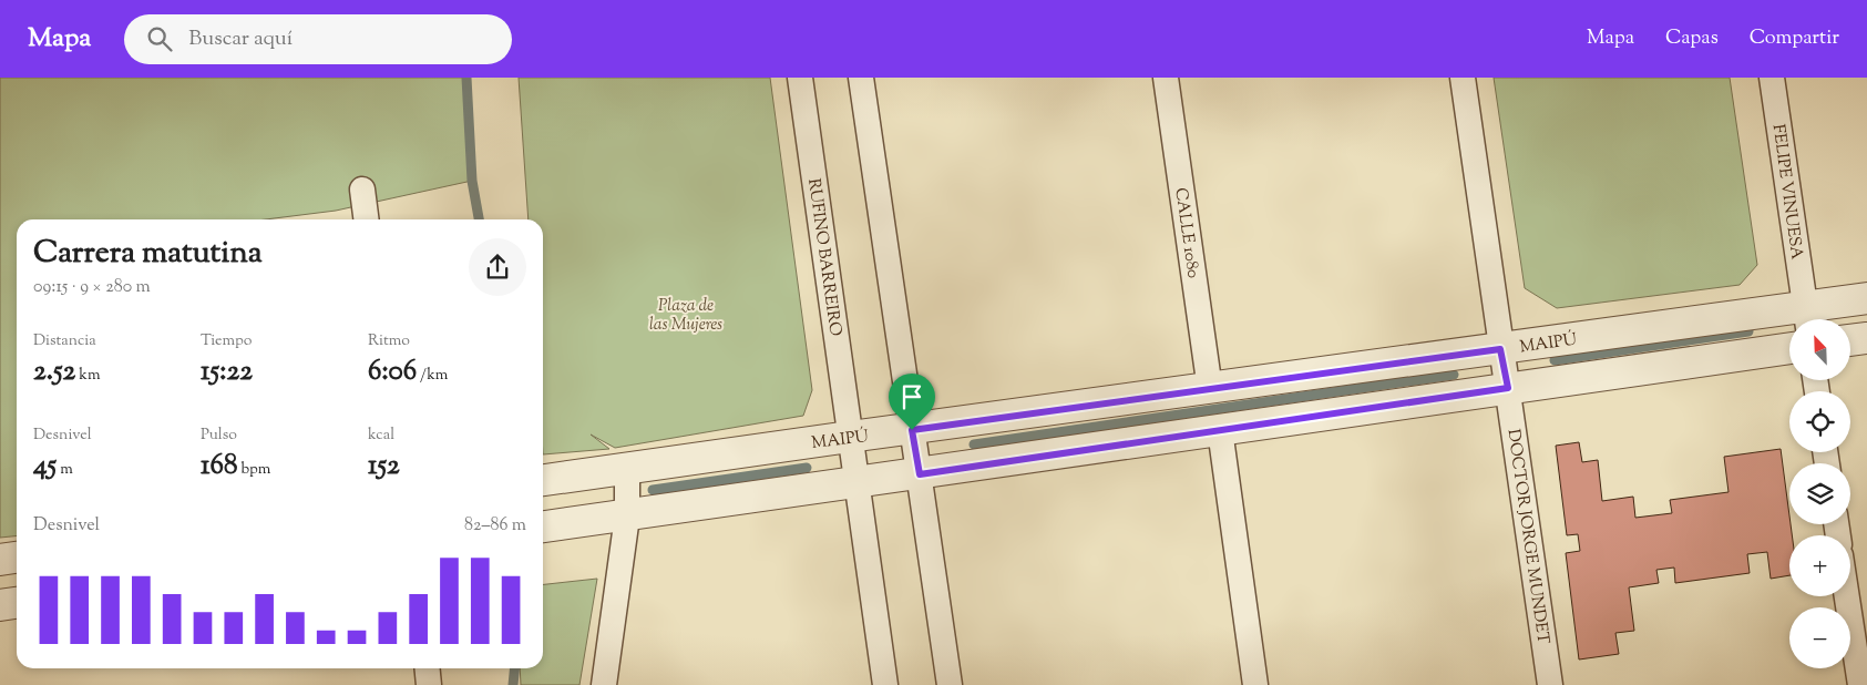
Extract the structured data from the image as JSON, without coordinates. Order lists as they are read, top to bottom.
{
  "streets": {
    "street": [
      "FELIPE VINUESA",
      "CALLE 1080",
      "RUFINO BARREIRO",
      "MAIPÚ",
      "DOCTOR JORGE MUNDET"
    ]
  },
  "crossings": [
    ["FELIPE VINUESA", "MAIPÚ"],
    ["CALLE 1080", "MAIPÚ"],
    ["RUFINO BARREIRO", "MAIPÚ"],
    ["MAIPÚ", "DOCTOR JORGE MUNDET"]
  ],
  "parks": ["Plaza de las Mujeres"],
  "north": "top left",
  "page": {
    "header": "Mapa",
    "search": "Buscar aquí",
    "nav": ["Mapa", "Capas", "Compartir"],
    "heading": ["Carrera matutina", "09:15 · 9 × 280 m"],
    "stats": [
      ["Distancia", "2.52 km"],
      ["Tiempo", "15:22"],
      ["Ritmo", "6:06 /km"],
      ["Desnivel", "45 m"],
      ["Pulso", "168 bpm"],
      ["kcal", "152"]
    ],
    "map_buttons": ["+", "−"],
    "chart": ["Desnivel", "82–86 m"]
  }
}
